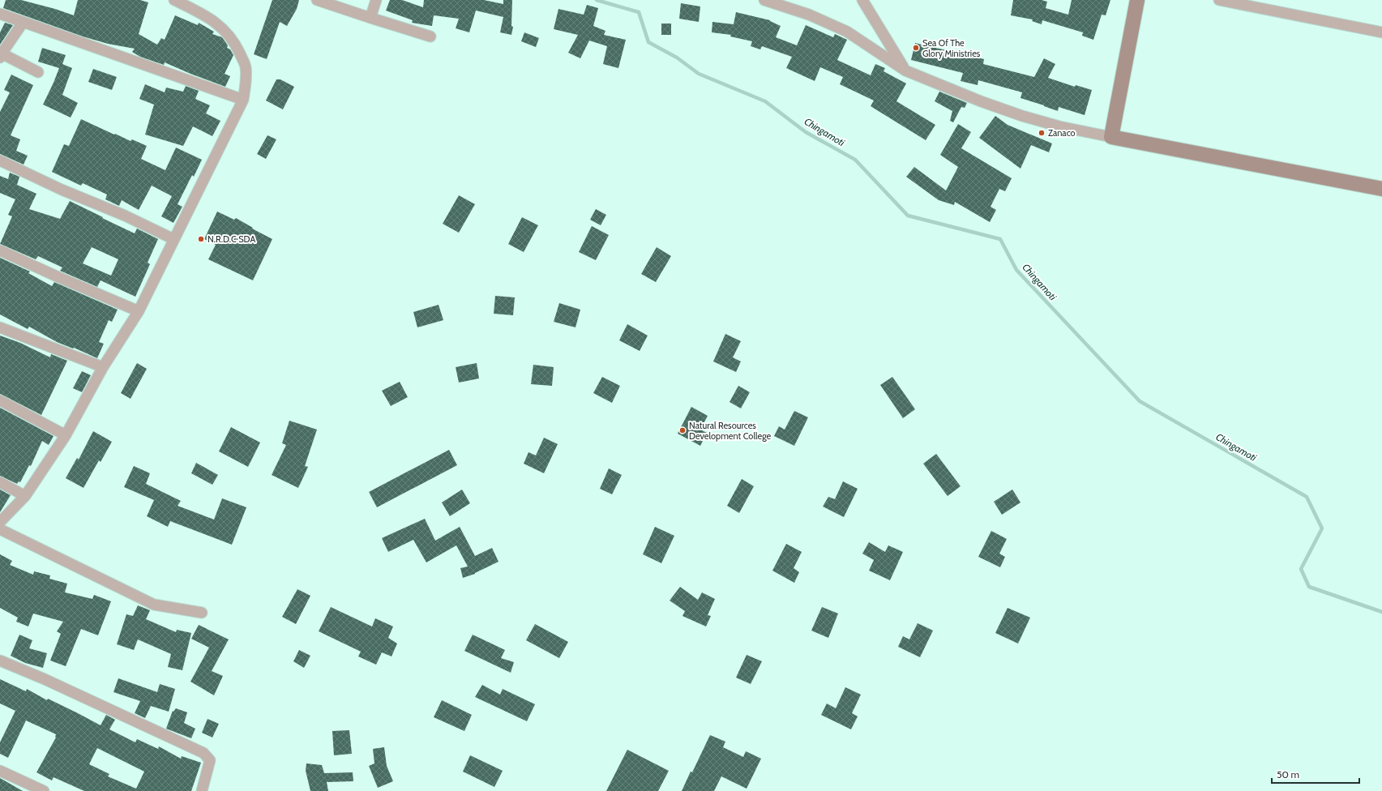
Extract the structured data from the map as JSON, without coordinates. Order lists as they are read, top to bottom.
{
  "water": ["Chingamoti"],
  "places": [
    "Sea Of The Glory Ministries",
    "Zanaco",
    "N.R.D.C SDA",
    "Natural Resources Development College"
  ],
  "scale_bar": "50 m"
}
